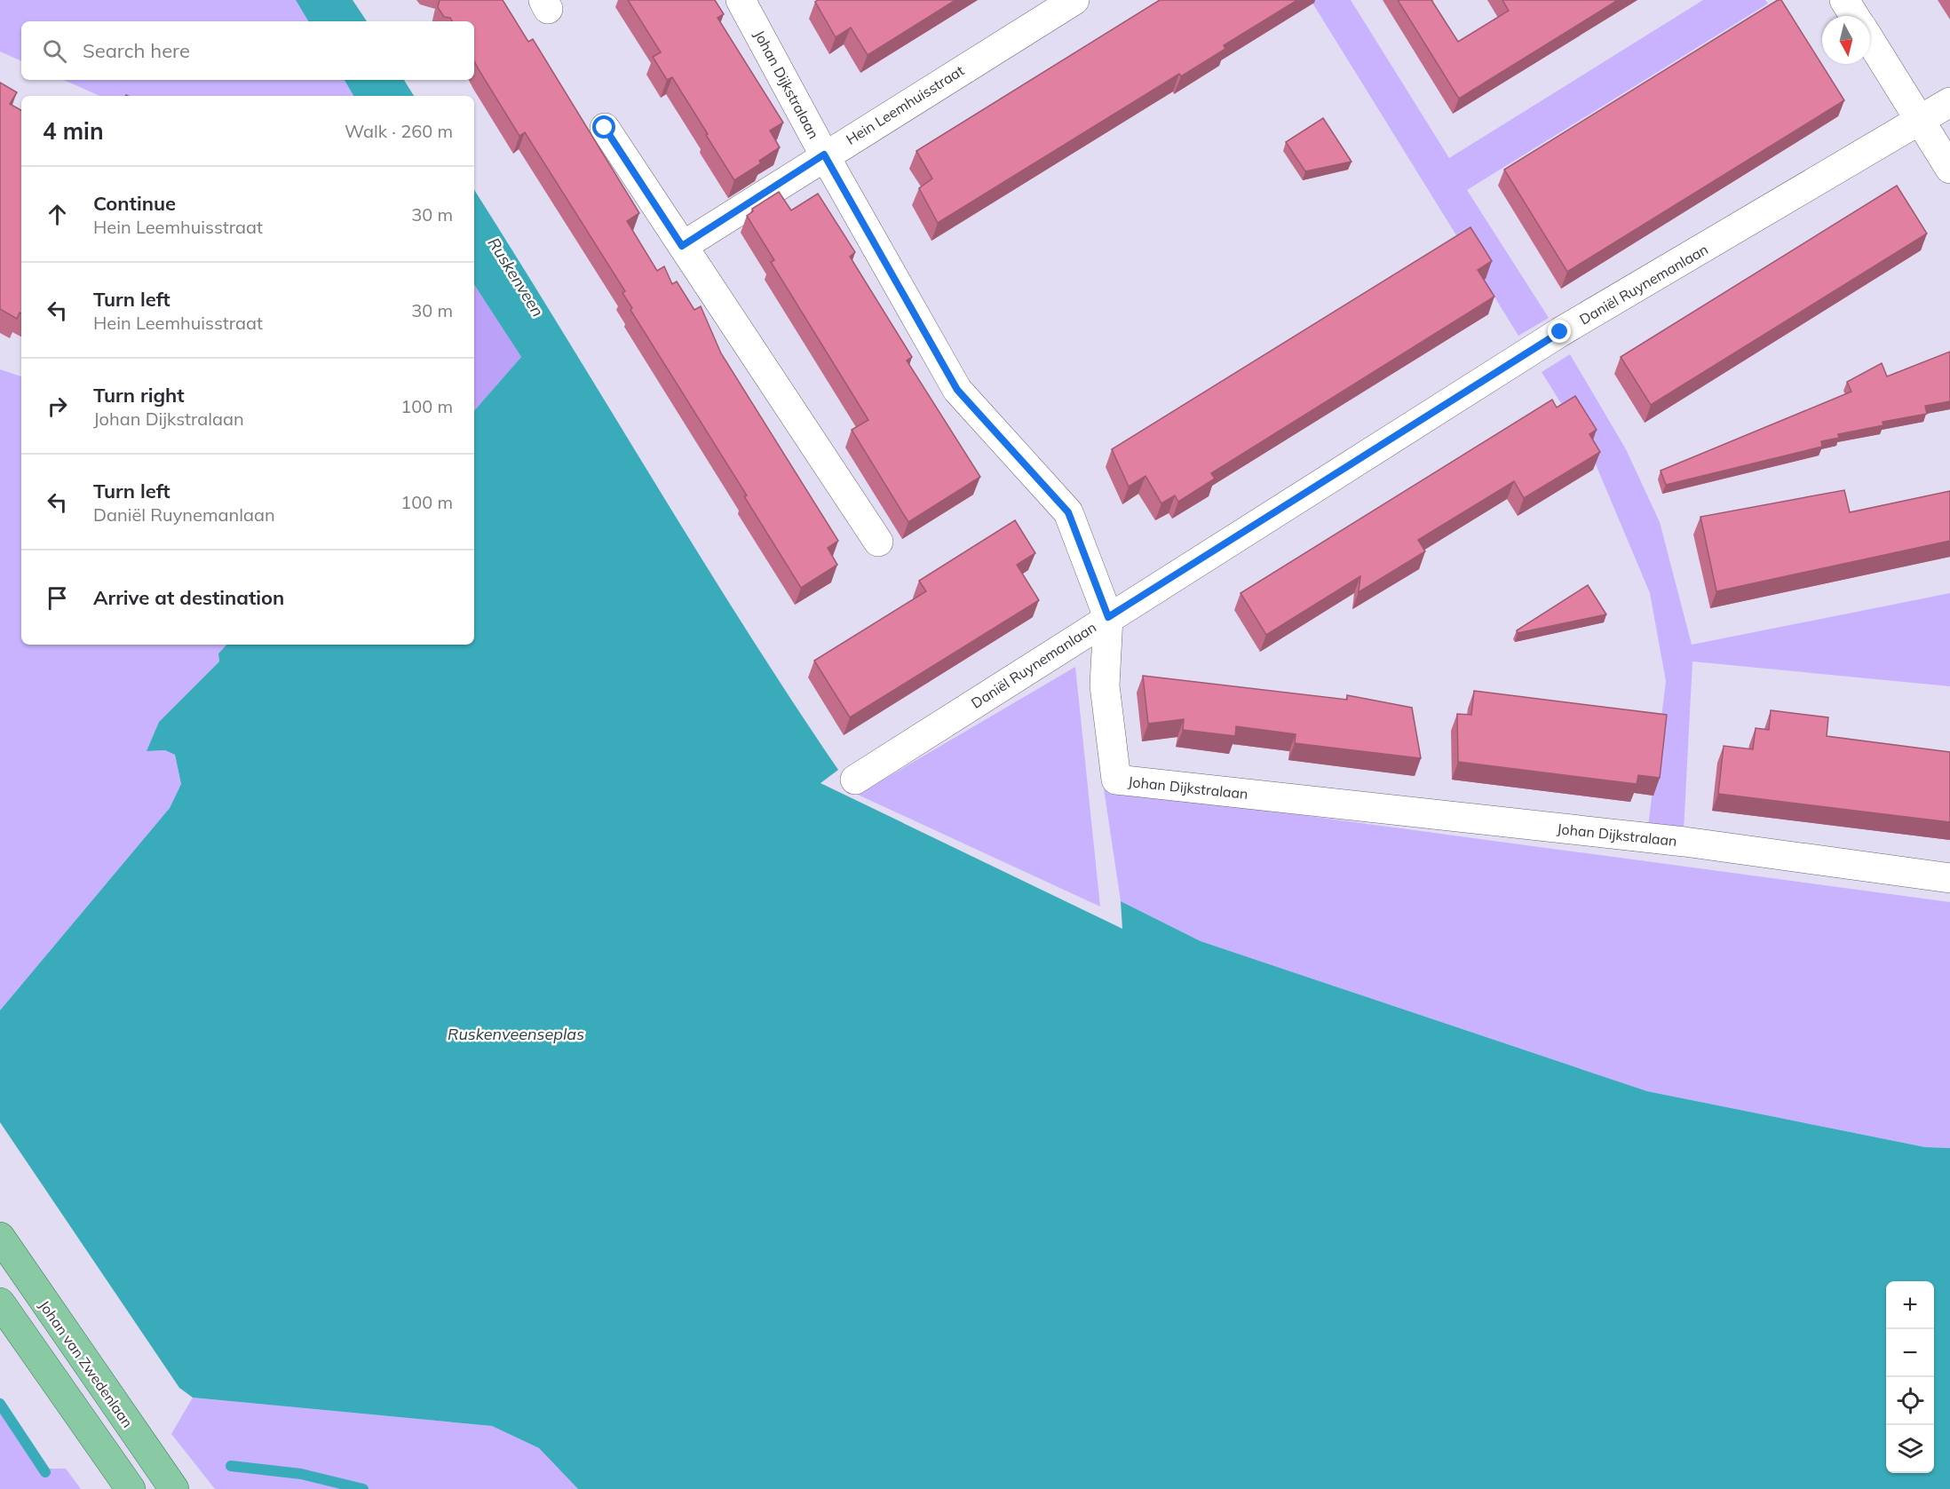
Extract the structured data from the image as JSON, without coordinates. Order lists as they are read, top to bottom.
{
  "streets": {
    "main road": ["Johan van Zwedenlaan"],
    "street": ["Johan Dijkstralaan", "Hein Leemhuisstraat", "Daniël Ruynemanlaan"]
  },
  "crossings": [
    ["Johan Dijkstralaan", "Hein Leemhuisstraat"],
    ["Johan Dijkstralaan", "Daniël Ruynemanlaan"]
  ],
  "water": ["Ruskenveen", "Ruskenveenseplas"],
  "north": "bottom",
  "page": {
    "search": "Search here",
    "heading": ["4 min", "Walk · 260 m"],
    "list": [
      ["Continue", "Hein Leemhuisstraat", "30 m"],
      ["Turn left", "Hein Leemhuisstraat", "30 m"],
      ["Turn right", "Johan Dijkstralaan", "100 m"],
      ["Turn left", "Daniël Ruynemanlaan", "100 m"],
      "Arrive at destination"
    ],
    "map_buttons": ["+", "−"]
  }
}
